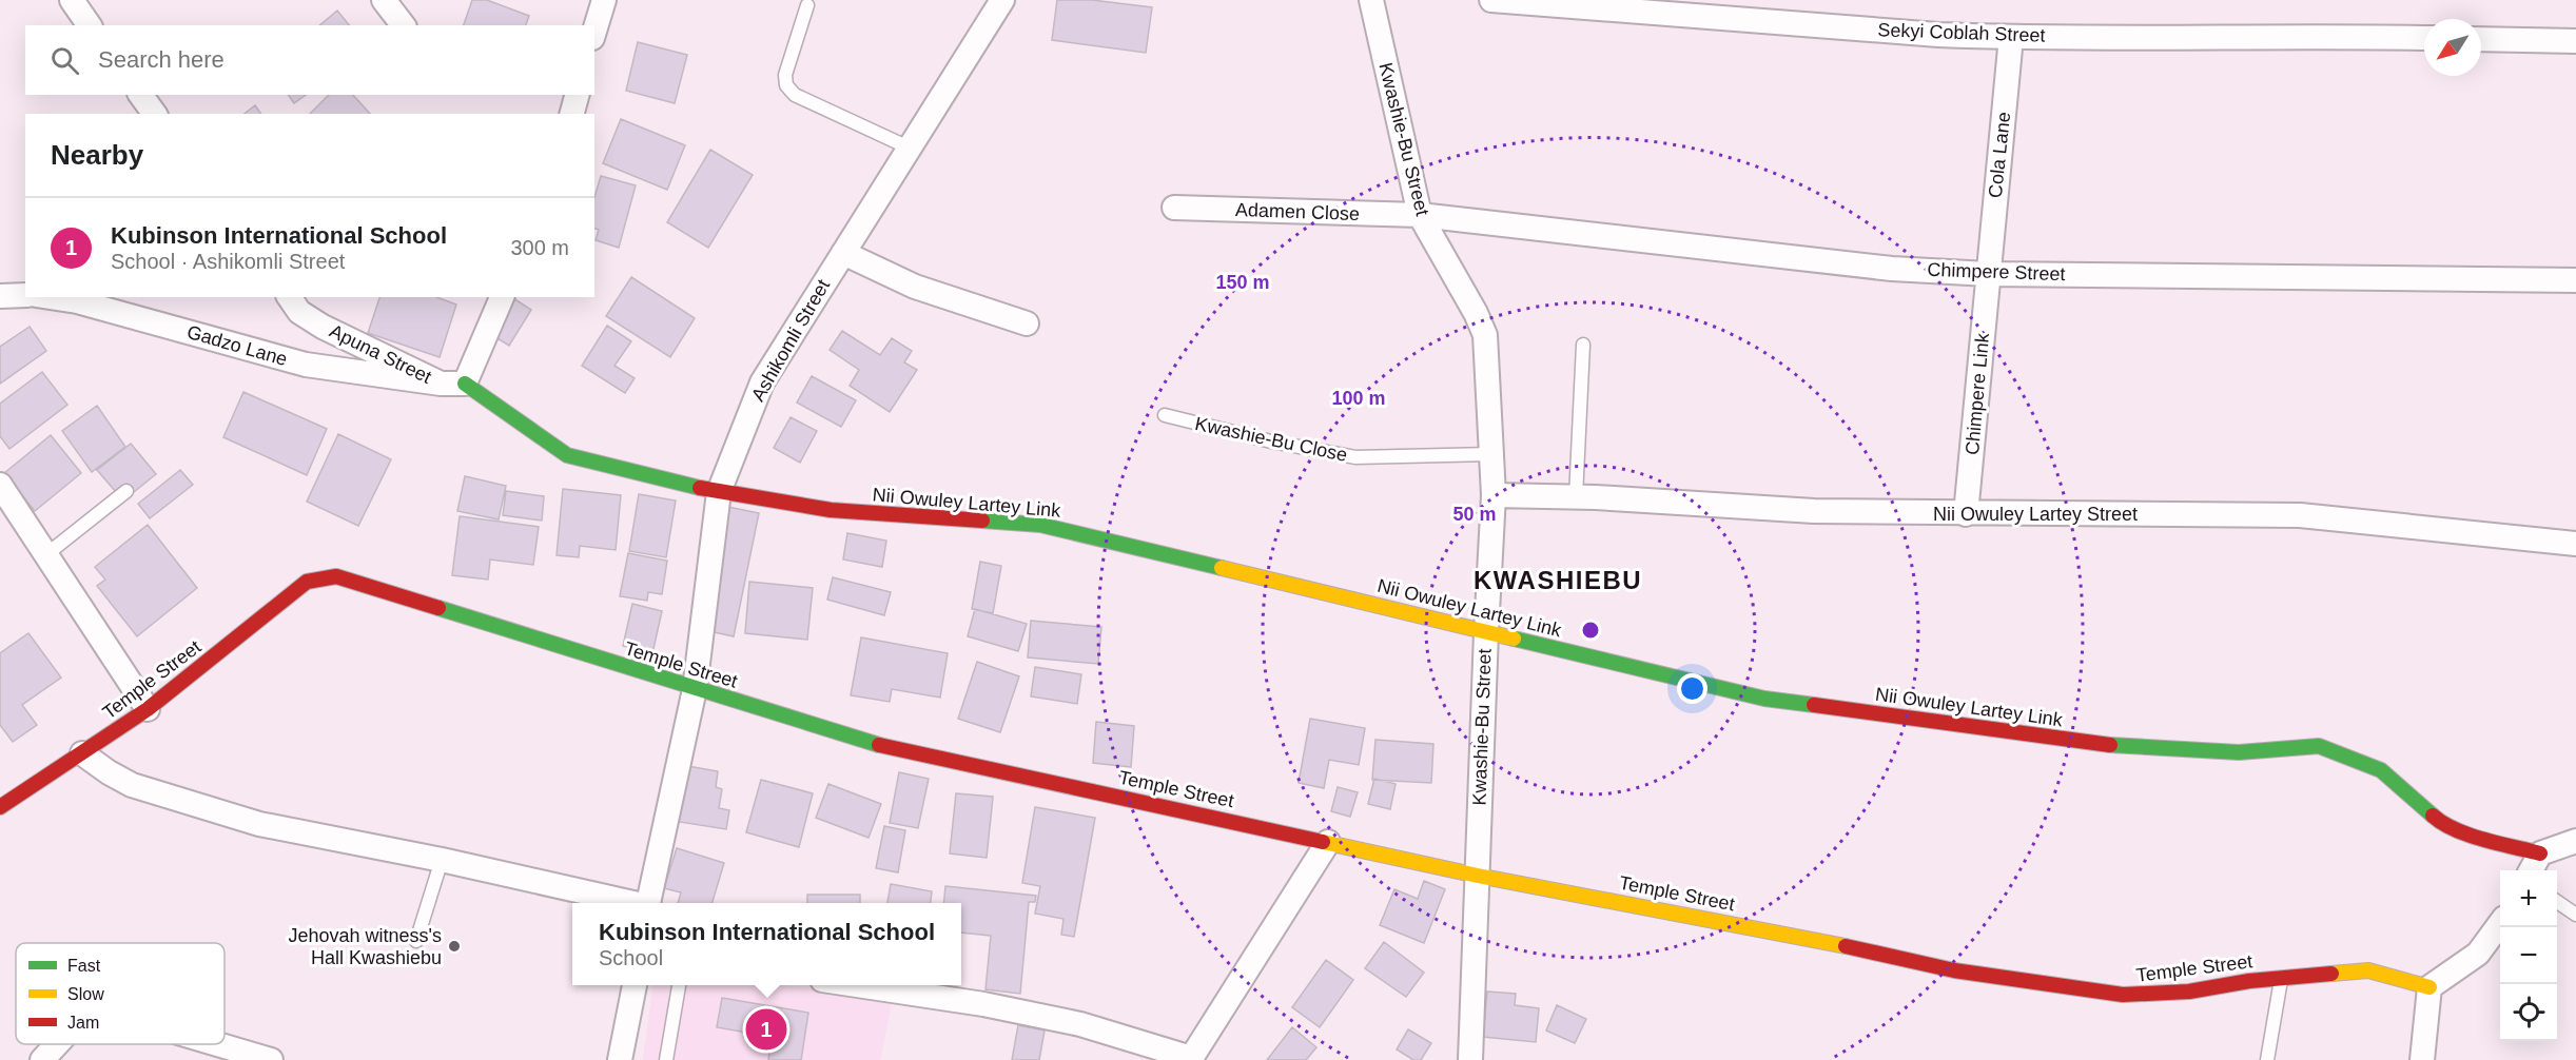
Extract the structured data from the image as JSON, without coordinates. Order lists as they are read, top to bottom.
{
  "streets": {
    "street": [
      "Sekyi Coblah Street",
      "Kwashie-Bu Street",
      "Cola Lane",
      "Adamen Close",
      "Chimpere Street",
      "Ashikomli Street",
      "Gadzo Lane",
      "Apuna Street",
      "Chimpere Link",
      "Nii Owuley Lartey Link",
      "Nii Owuley Lartey Street",
      "Temple Street"
    ],
    "lane": ["Kwashie-Bu Close"]
  },
  "crossings": [
    ["Sekyi Coblah Street", "Cola Lane"],
    ["Kwashie-Bu Street", "Adamen Close"],
    ["Kwashie-Bu Street", "Chimpere Street"],
    ["Kwashie-Bu Street", "Kwashie-Bu Close"],
    ["Kwashie-Bu Street", "Nii Owuley Lartey Link"],
    ["Kwashie-Bu Street", "Nii Owuley Lartey Street"],
    ["Kwashie-Bu Street", "Temple Street"],
    ["Cola Lane", "Chimpere Street"],
    ["Cola Lane", "Chimpere Link"],
    ["Adamen Close", "Chimpere Street"],
    ["Chimpere Street", "Chimpere Link"],
    ["Ashikomli Street", "Nii Owuley Lartey Link"],
    ["Ashikomli Street", "Temple Street"],
    ["Gadzo Lane", "Apuna Street"],
    ["Gadzo Lane", "Nii Owuley Lartey Link"],
    ["Apuna Street", "Nii Owuley Lartey Link"],
    ["Chimpere Link", "Nii Owuley Lartey Street"]
  ],
  "districts": ["KWASHIEBU"],
  "places": ["Jehovah witness's Hall Kwashiebu"],
  "legend": ["Fast", "Slow", "Jam"],
  "north": "bottom left",
  "page": {
    "search": "Search here",
    "heading": "Nearby",
    "list": [
      {
        "mark": "1",
        "name": "Kubinson International School",
        "note": "School · Ashikomli Street",
        "value": "300 m"
      }
    ],
    "map_buttons": ["+", "−"],
    "popup": ["Kubinson International School", "School"],
    "pins": "1"
  },
  "rings": ["150 m", "100 m", "50 m"]
}
